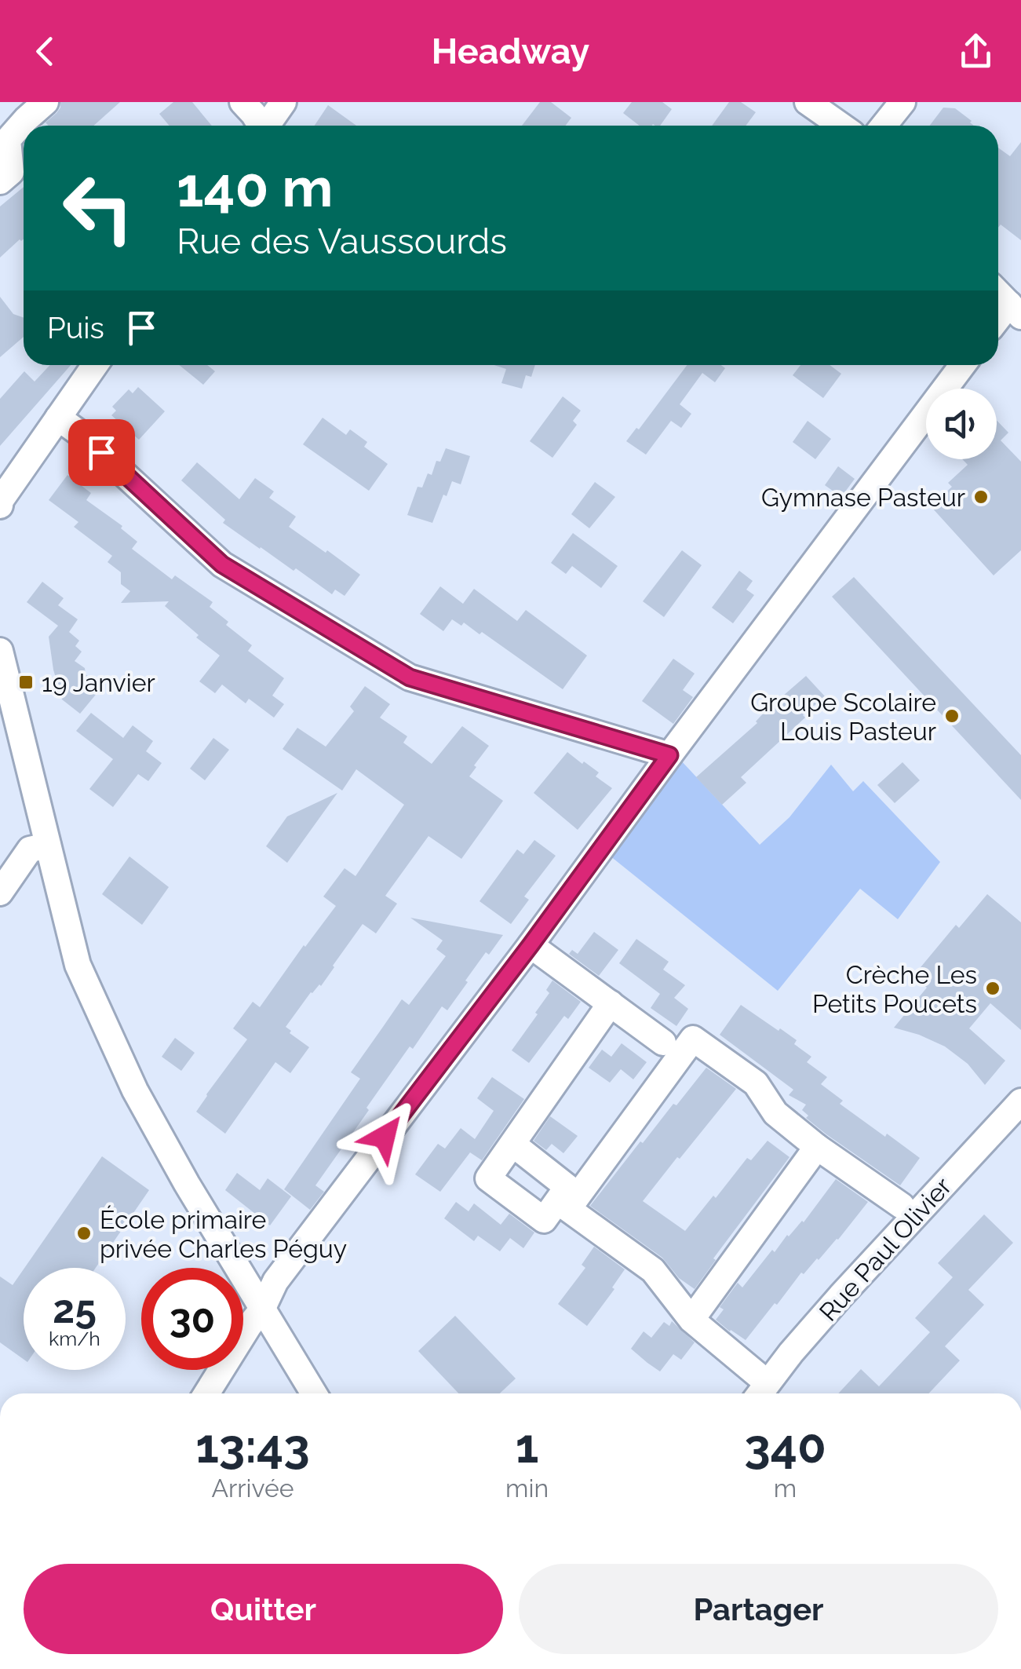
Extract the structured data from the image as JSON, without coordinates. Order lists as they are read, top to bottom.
{
  "streets": {
    "street": ["Rue Paul Olivier"]
  },
  "places": {
    "other": [
      "Gymnase Pasteur",
      "Groupe Scolaire Louis Pasteur",
      "Crèche Les Petits Poucets",
      "École primaire privée Charles Péguy"
    ],
    "transit": ["19 Janvier"]
  },
  "page": {
    "header": "Headway",
    "turn": ["140 m", "Rue des Vaussourds"],
    "then": "Puis",
    "speed": "25 km/h",
    "limit": "30",
    "eta": [
      "13:43",
      "Arrivée",
      "1",
      "min",
      "340",
      "m"
    ],
    "buttons": ["Quitter", "Partager"]
  }
}
